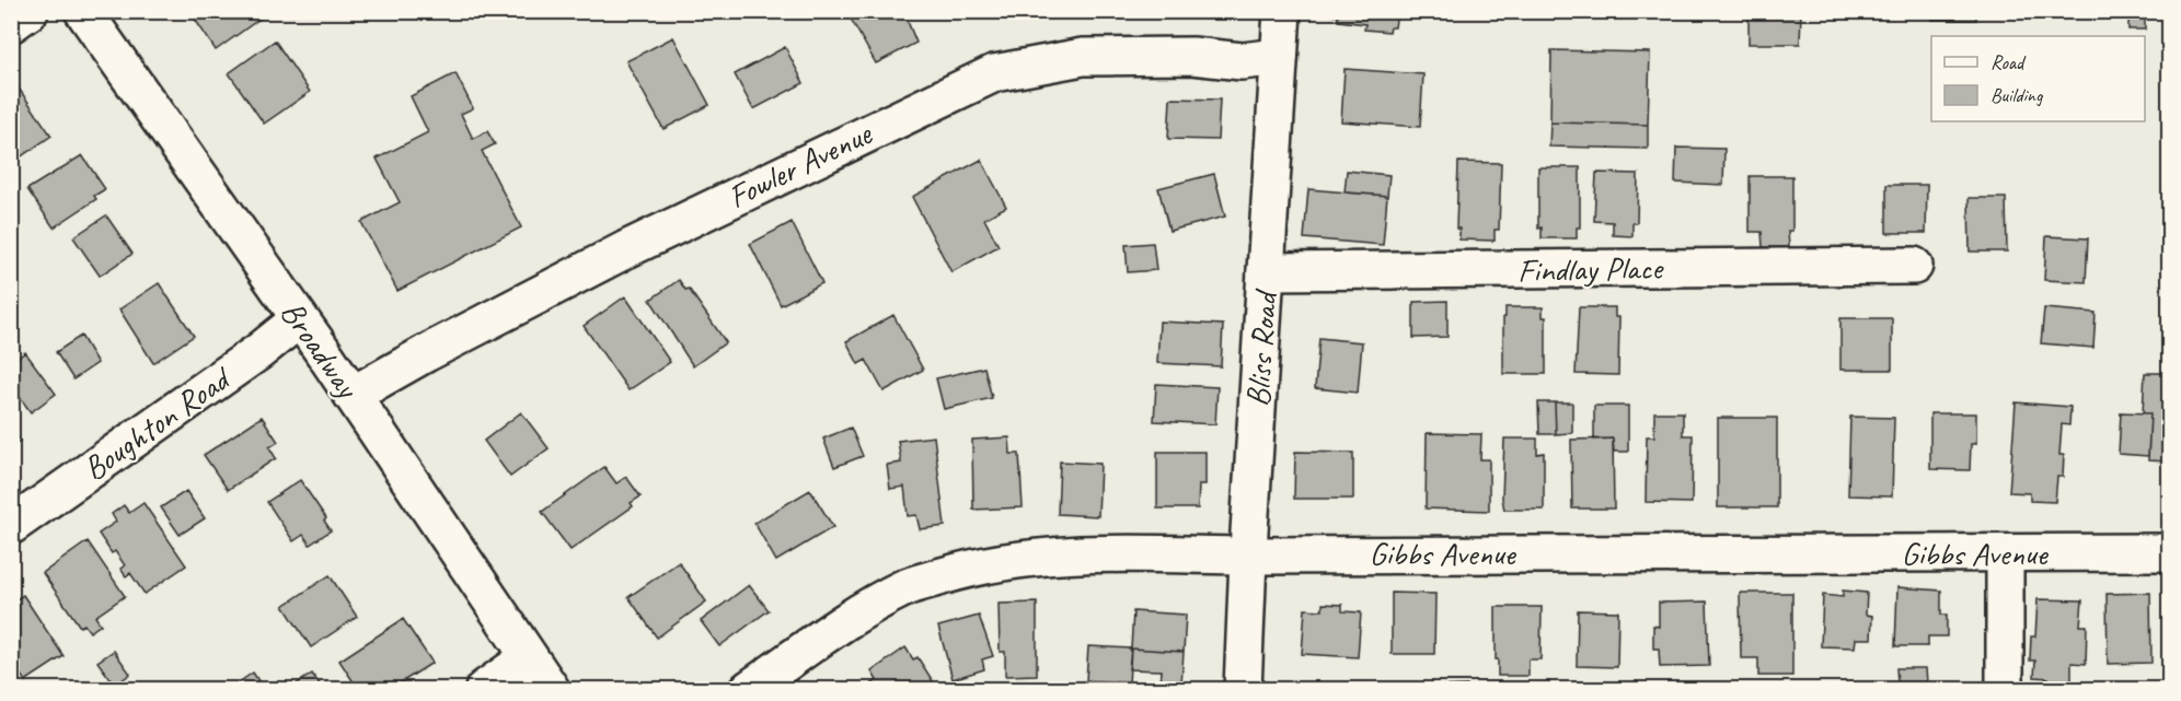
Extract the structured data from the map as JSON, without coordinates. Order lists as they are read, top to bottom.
{
  "streets": {
    "street": [
      "Fowler Avenue",
      "Findlay Place",
      "Broadway",
      "Bliss Road",
      "Boughton Road",
      "Gibbs Avenue"
    ]
  },
  "crossings": [
    ["Fowler Avenue", "Broadway"],
    ["Fowler Avenue", "Bliss Road"],
    ["Findlay Place", "Bliss Road"],
    ["Broadway", "Boughton Road"],
    ["Bliss Road", "Gibbs Avenue"]
  ],
  "legend": ["Road", "Building"]
}
